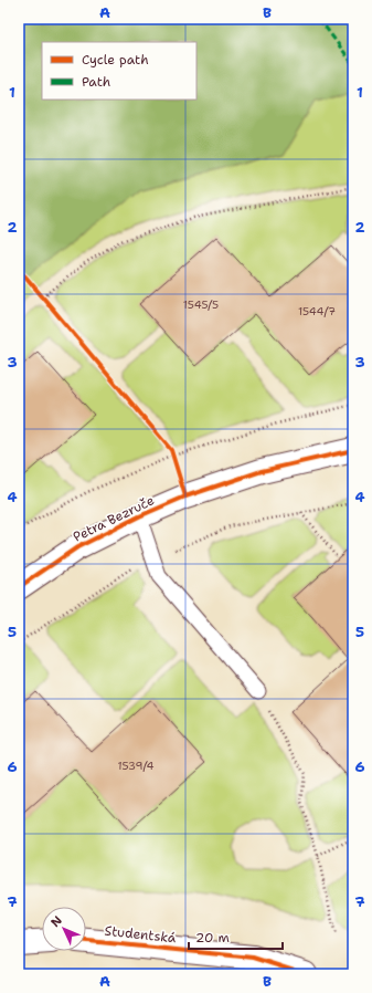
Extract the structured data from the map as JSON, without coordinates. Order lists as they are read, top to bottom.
{
  "streets": {
    "street": ["Petra Bezruče", "Studentská"]
  },
  "house_numbers": ["1545/5", "1544/7", "1539/4"],
  "legend": ["Cycle path", "Path"],
  "scale_bar": "20 m",
  "north": "top left",
  "grid": {
    "columns": ["A", "B"],
    "rows": [
      "1",
      "2",
      "3",
      "4",
      "5",
      "6",
      "7"
    ]
  }
}
